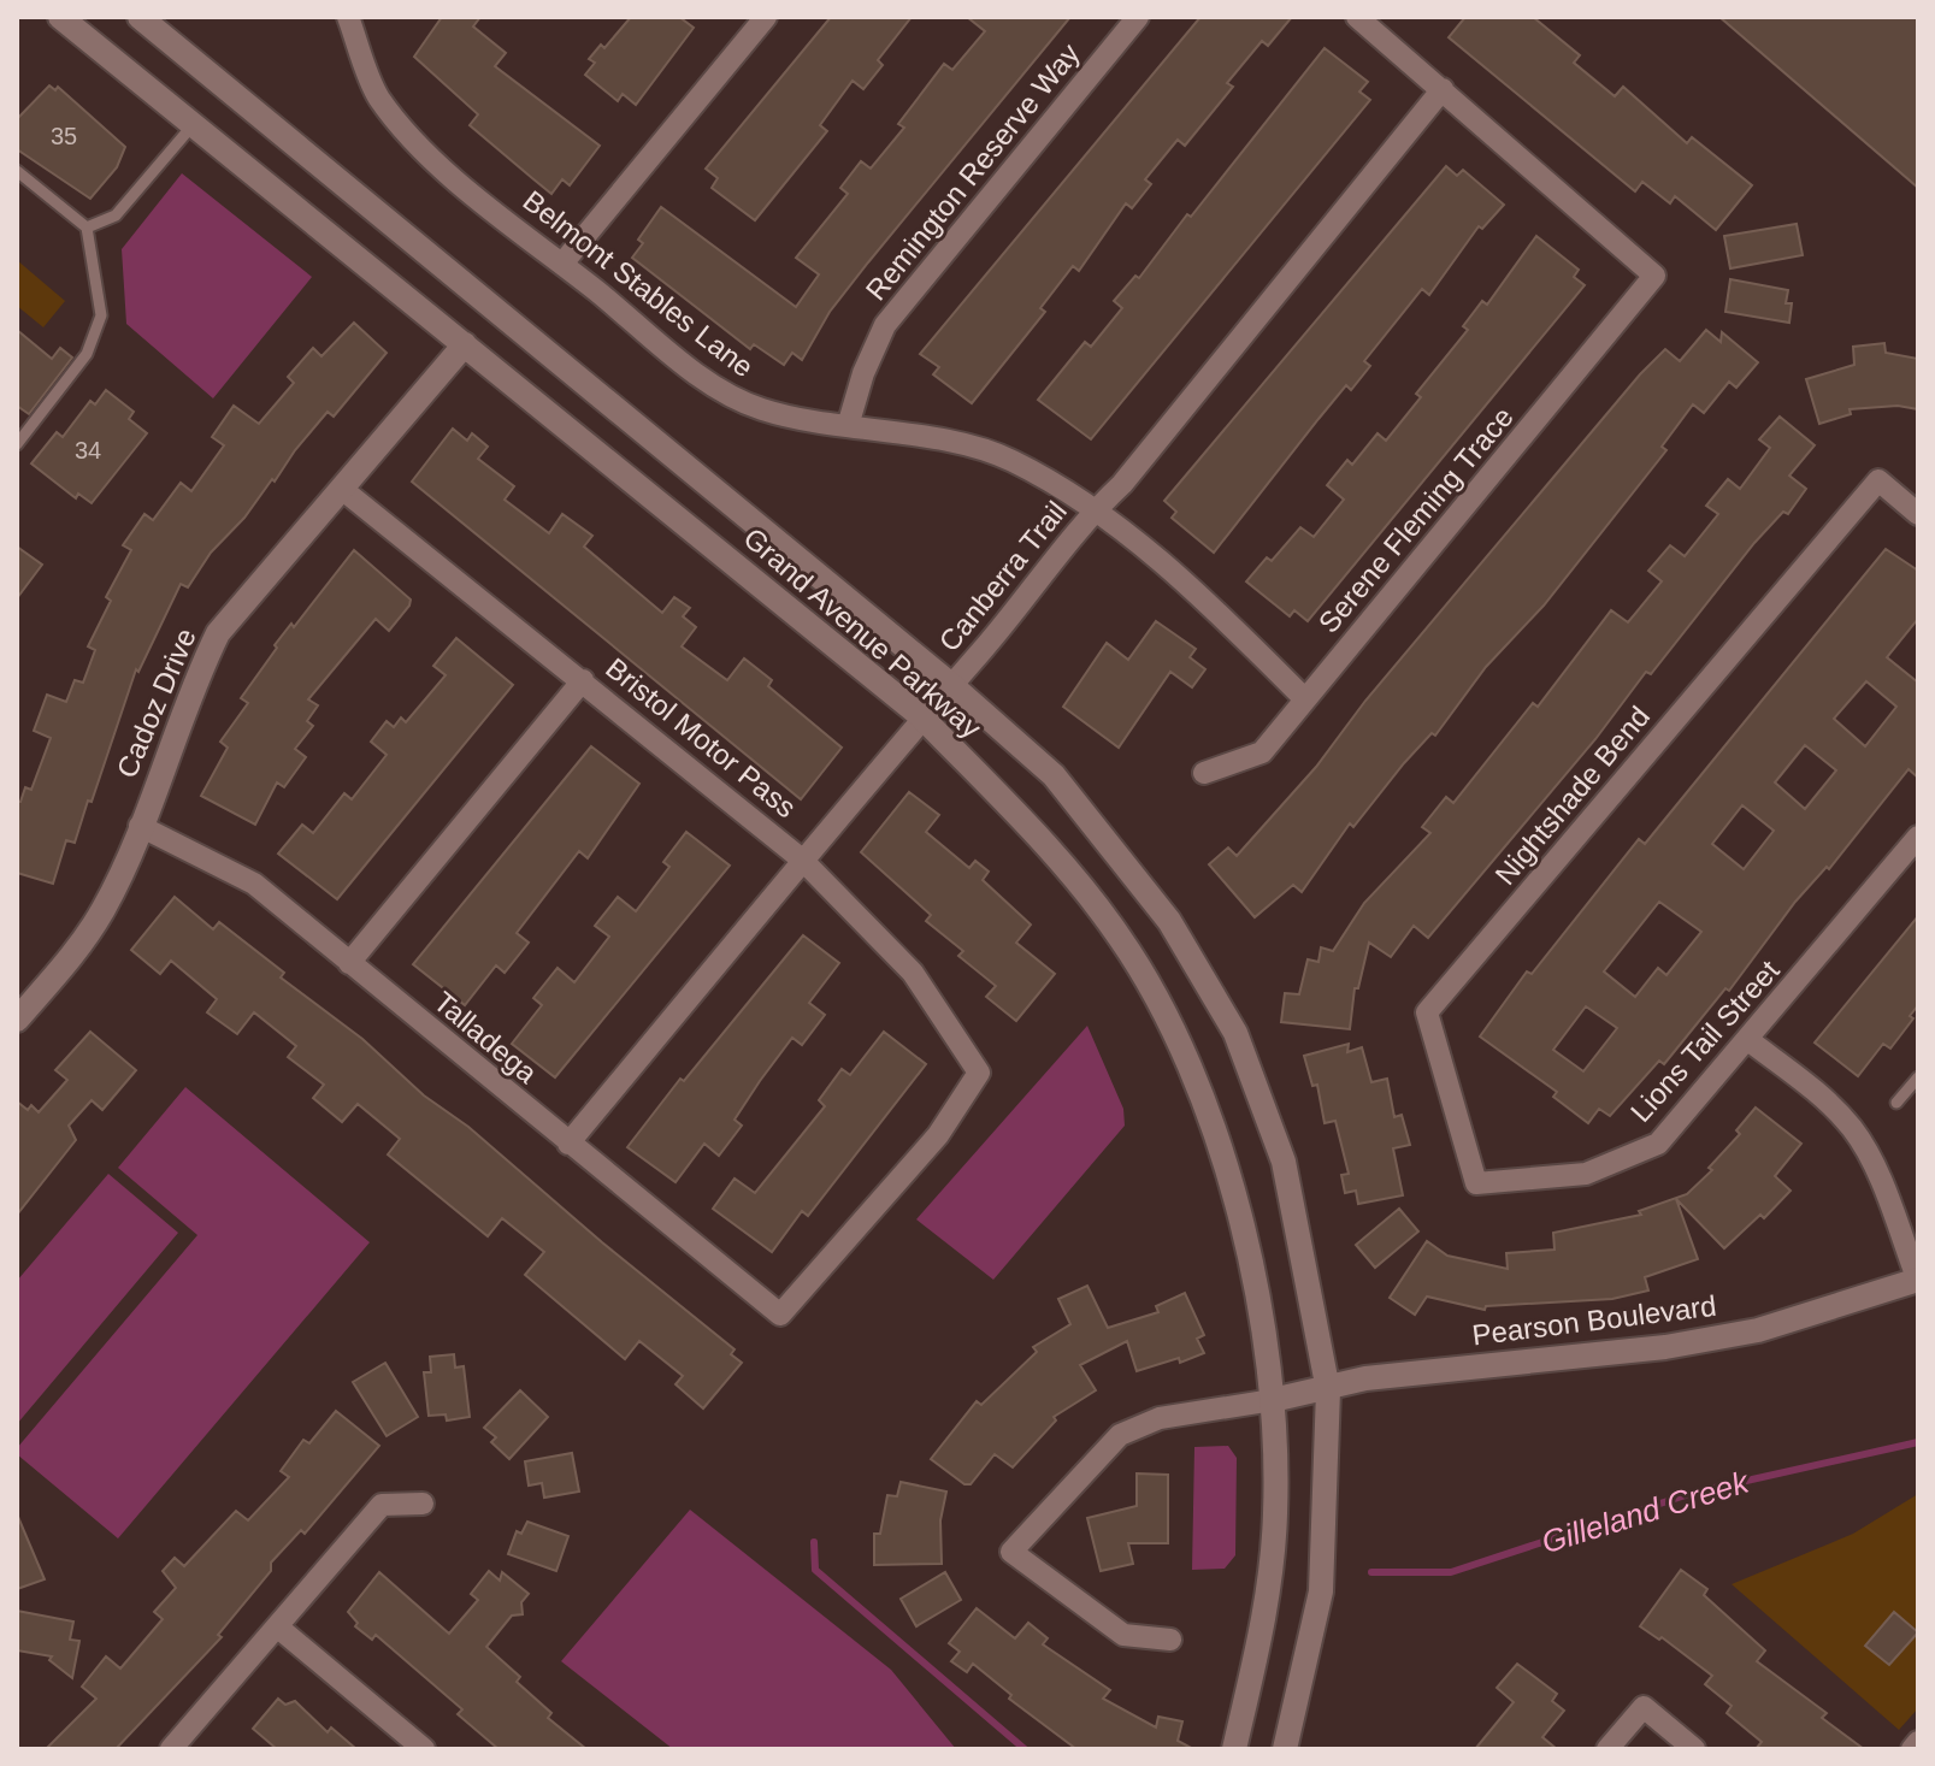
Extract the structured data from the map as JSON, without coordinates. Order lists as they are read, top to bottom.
{
  "streets": {
    "street": [
      "Remington Reserve Way",
      "Belmont Stables Lane",
      "Serene Fleming Trace",
      "Canberra Trail",
      "Grand Avenue Parkway",
      "Cadoz Drive",
      "Bristol Motor Pass",
      "Nightshade Bend",
      "Talladega",
      "Lions Tail Street",
      "Pearson Boulevard"
    ]
  },
  "crossings": [
    ["Remington Reserve Way", "Belmont Stables Lane"],
    ["Belmont Stables Lane", "Serene Fleming Trace"],
    ["Belmont Stables Lane", "Canberra Trail"],
    ["Serene Fleming Trace", "Canberra Trail"],
    ["Canberra Trail", "Grand Avenue Parkway"],
    ["Canberra Trail", "Bristol Motor Pass"],
    ["Canberra Trail", "Talladega"],
    ["Grand Avenue Parkway", "Cadoz Drive"],
    ["Grand Avenue Parkway", "Pearson Boulevard"],
    ["Cadoz Drive", "Bristol Motor Pass"],
    ["Cadoz Drive", "Talladega"],
    ["Bristol Motor Pass", "Talladega"],
    ["Nightshade Bend", "Lions Tail Street"]
  ],
  "water": ["Gilleland Creek"],
  "house_numbers": ["35", "34"]
}
